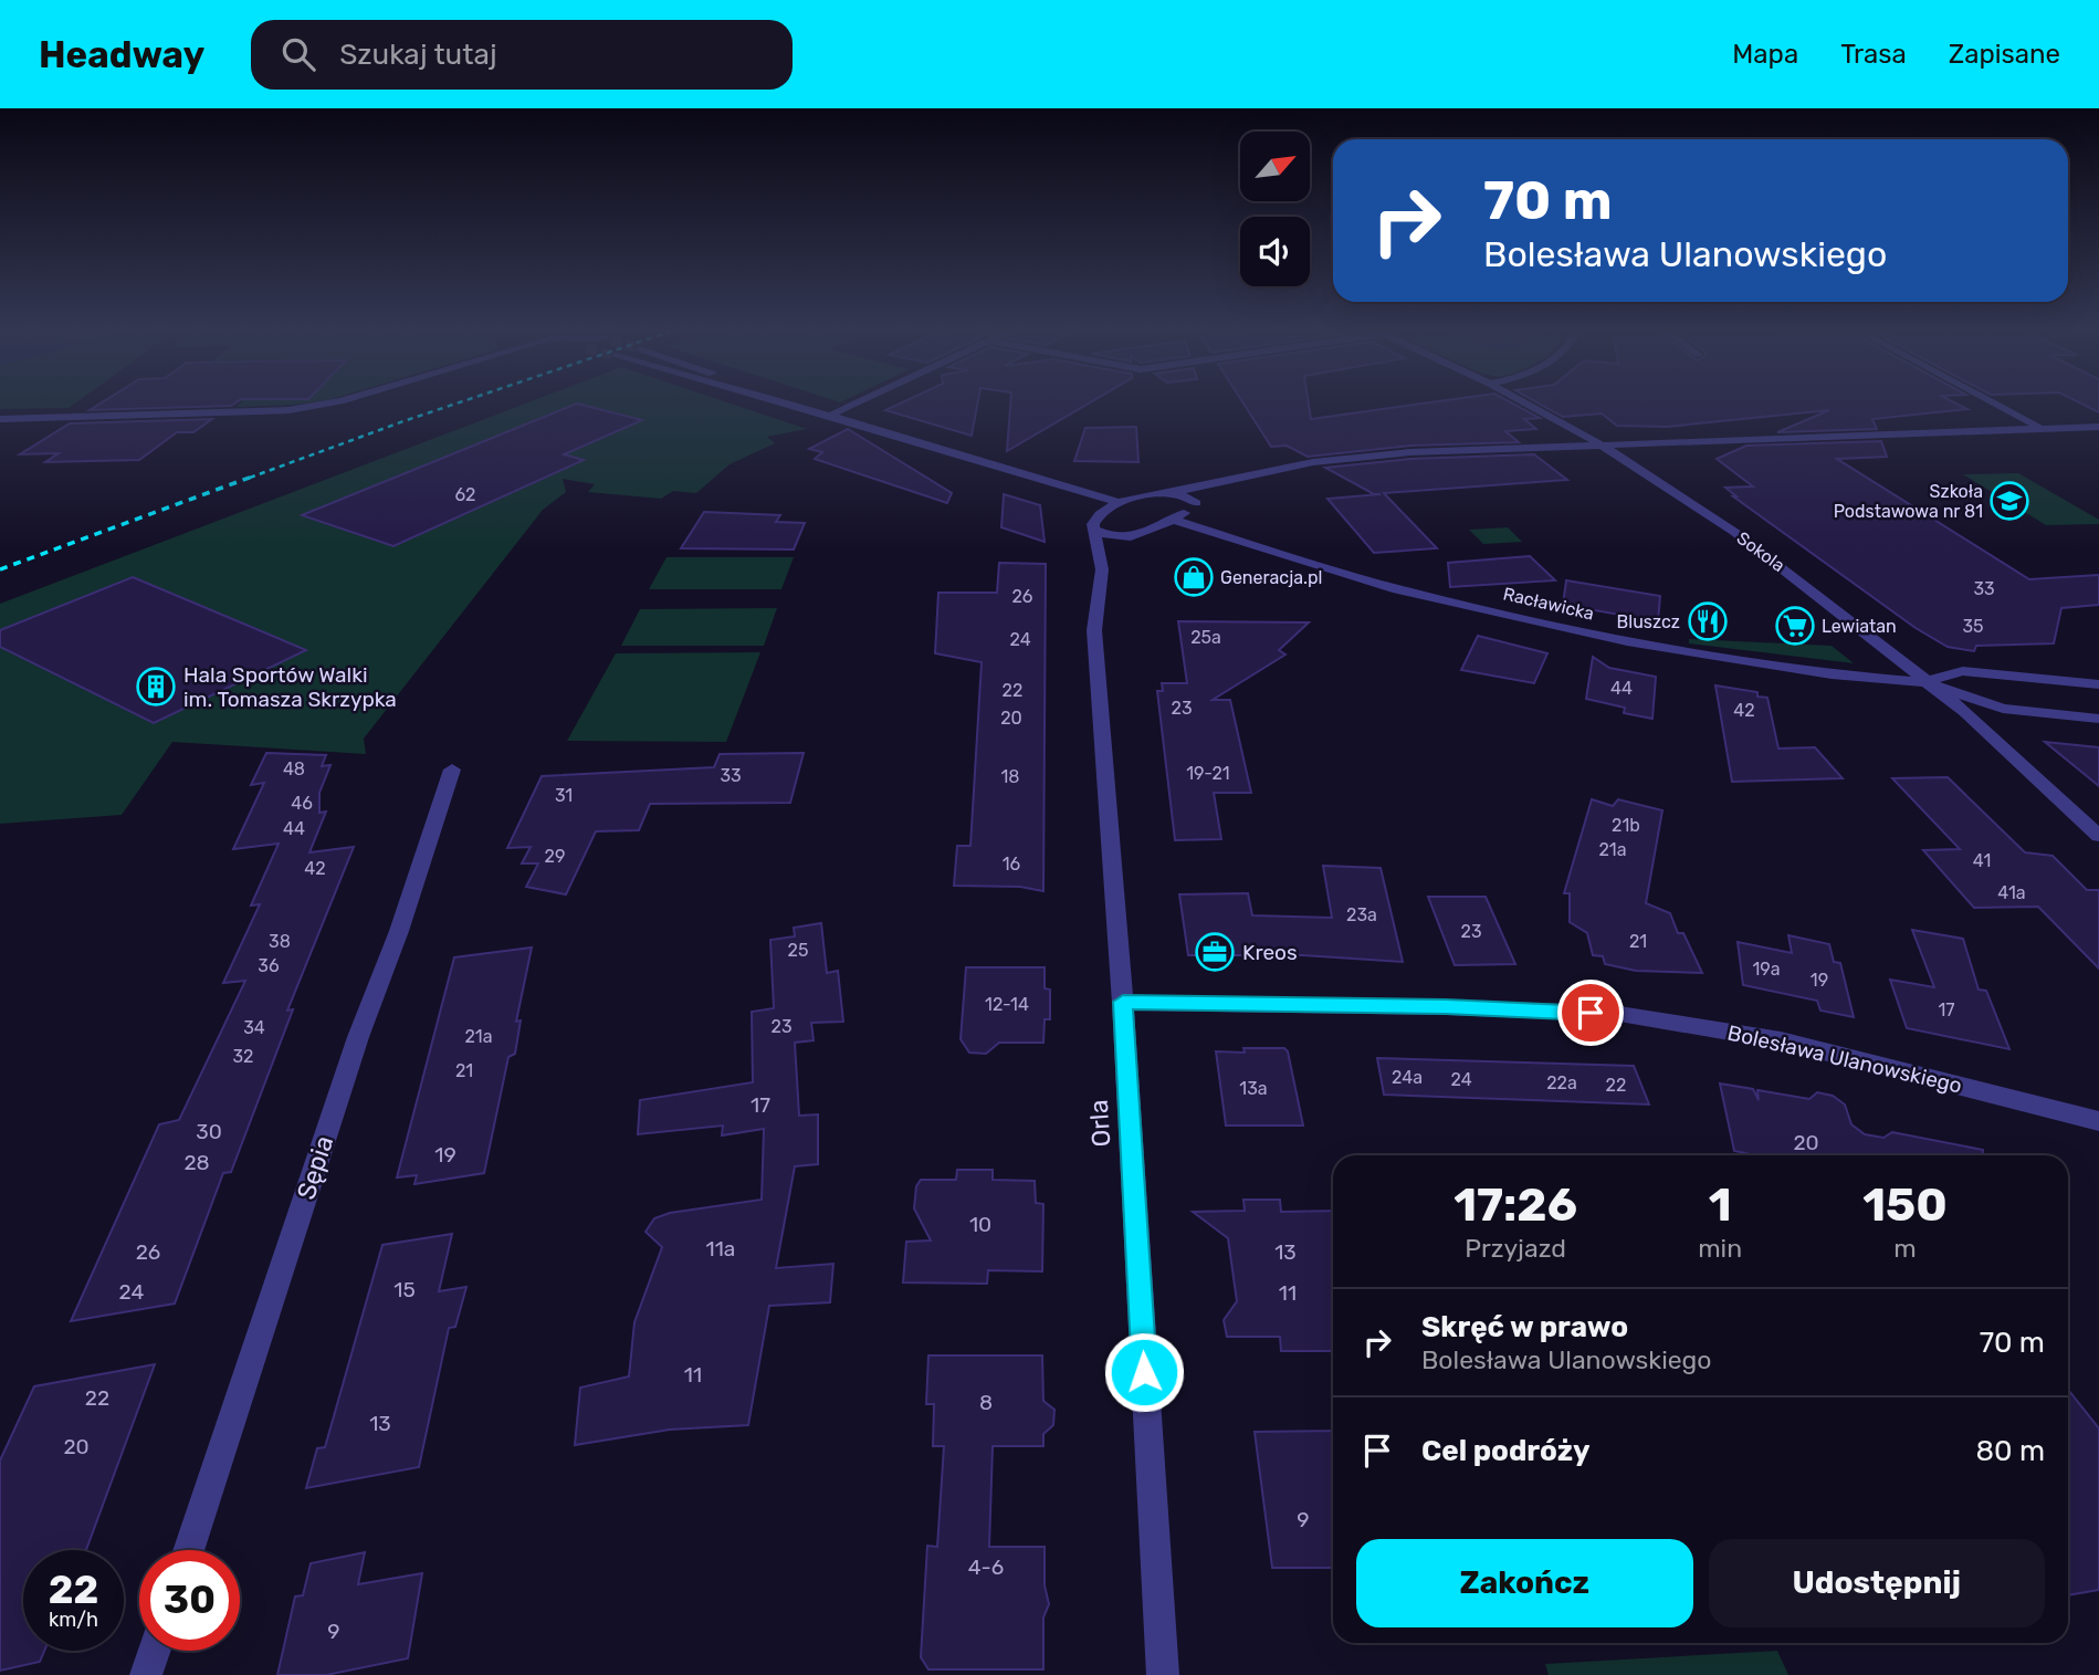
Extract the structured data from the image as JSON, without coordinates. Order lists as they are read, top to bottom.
{
  "streets": {
    "street": [
      "Sokola",
      "Racławicka",
      "Bolesława Ulanowskiego",
      "Orla",
      "Sępia"
    ]
  },
  "crossings": [
    ["Sokola", "Racławicka"],
    ["Bolesława Ulanowskiego", "Orla"]
  ],
  "places": {
    "school or university": ["Szkoła Podstawowa nr 81"],
    "shop": ["Generacja.pl"],
    "restaurant": ["Bluszcz"],
    "supermarket": ["Lewiatan"],
    "building": ["Hala Sportów Walki im. Tomasza Skrzypka"],
    "office": ["Kreos"]
  },
  "house_numbers": [
    "62",
    "33",
    "26",
    "35",
    "25a",
    "24",
    "44",
    "22",
    "23",
    "42",
    "20",
    "48",
    "19-21",
    "33",
    "18",
    "31",
    "46",
    "21b",
    "44",
    "21a",
    "29",
    "41",
    "16",
    "42",
    "41a",
    "23a",
    "23",
    "38",
    "21",
    "25",
    "36",
    "19a",
    "19",
    "12-14",
    "17",
    "23",
    "34",
    "21a",
    "32",
    "21",
    "24a",
    "24",
    "22a",
    "22",
    "13a",
    "17",
    "30",
    "20",
    "19",
    "28",
    "10",
    "11a",
    "26",
    "13",
    "15",
    "24",
    "11",
    "11",
    "22",
    "8",
    "13",
    "20",
    "9",
    "4-6",
    "9"
  ],
  "north": "top right",
  "page": {
    "header": "Headway",
    "search": "Szukaj tutaj",
    "nav": ["Mapa", "Trasa", "Zapisane"],
    "turn": ["70 m", "Bolesława Ulanowskiego"],
    "eta": [
      "17:26",
      "Przyjazd",
      "1",
      "min",
      "150",
      "m"
    ],
    "list": [
      {
        "name": "Skręć w prawo",
        "note": "Bolesława Ulanowskiego",
        "value": "70 m"
      },
      {
        "name": "Cel podróży",
        "value": "80 m"
      }
    ],
    "buttons": ["Zakończ", "Udostępnij"],
    "speed": "22 km/h",
    "limit": "30"
  }
}
